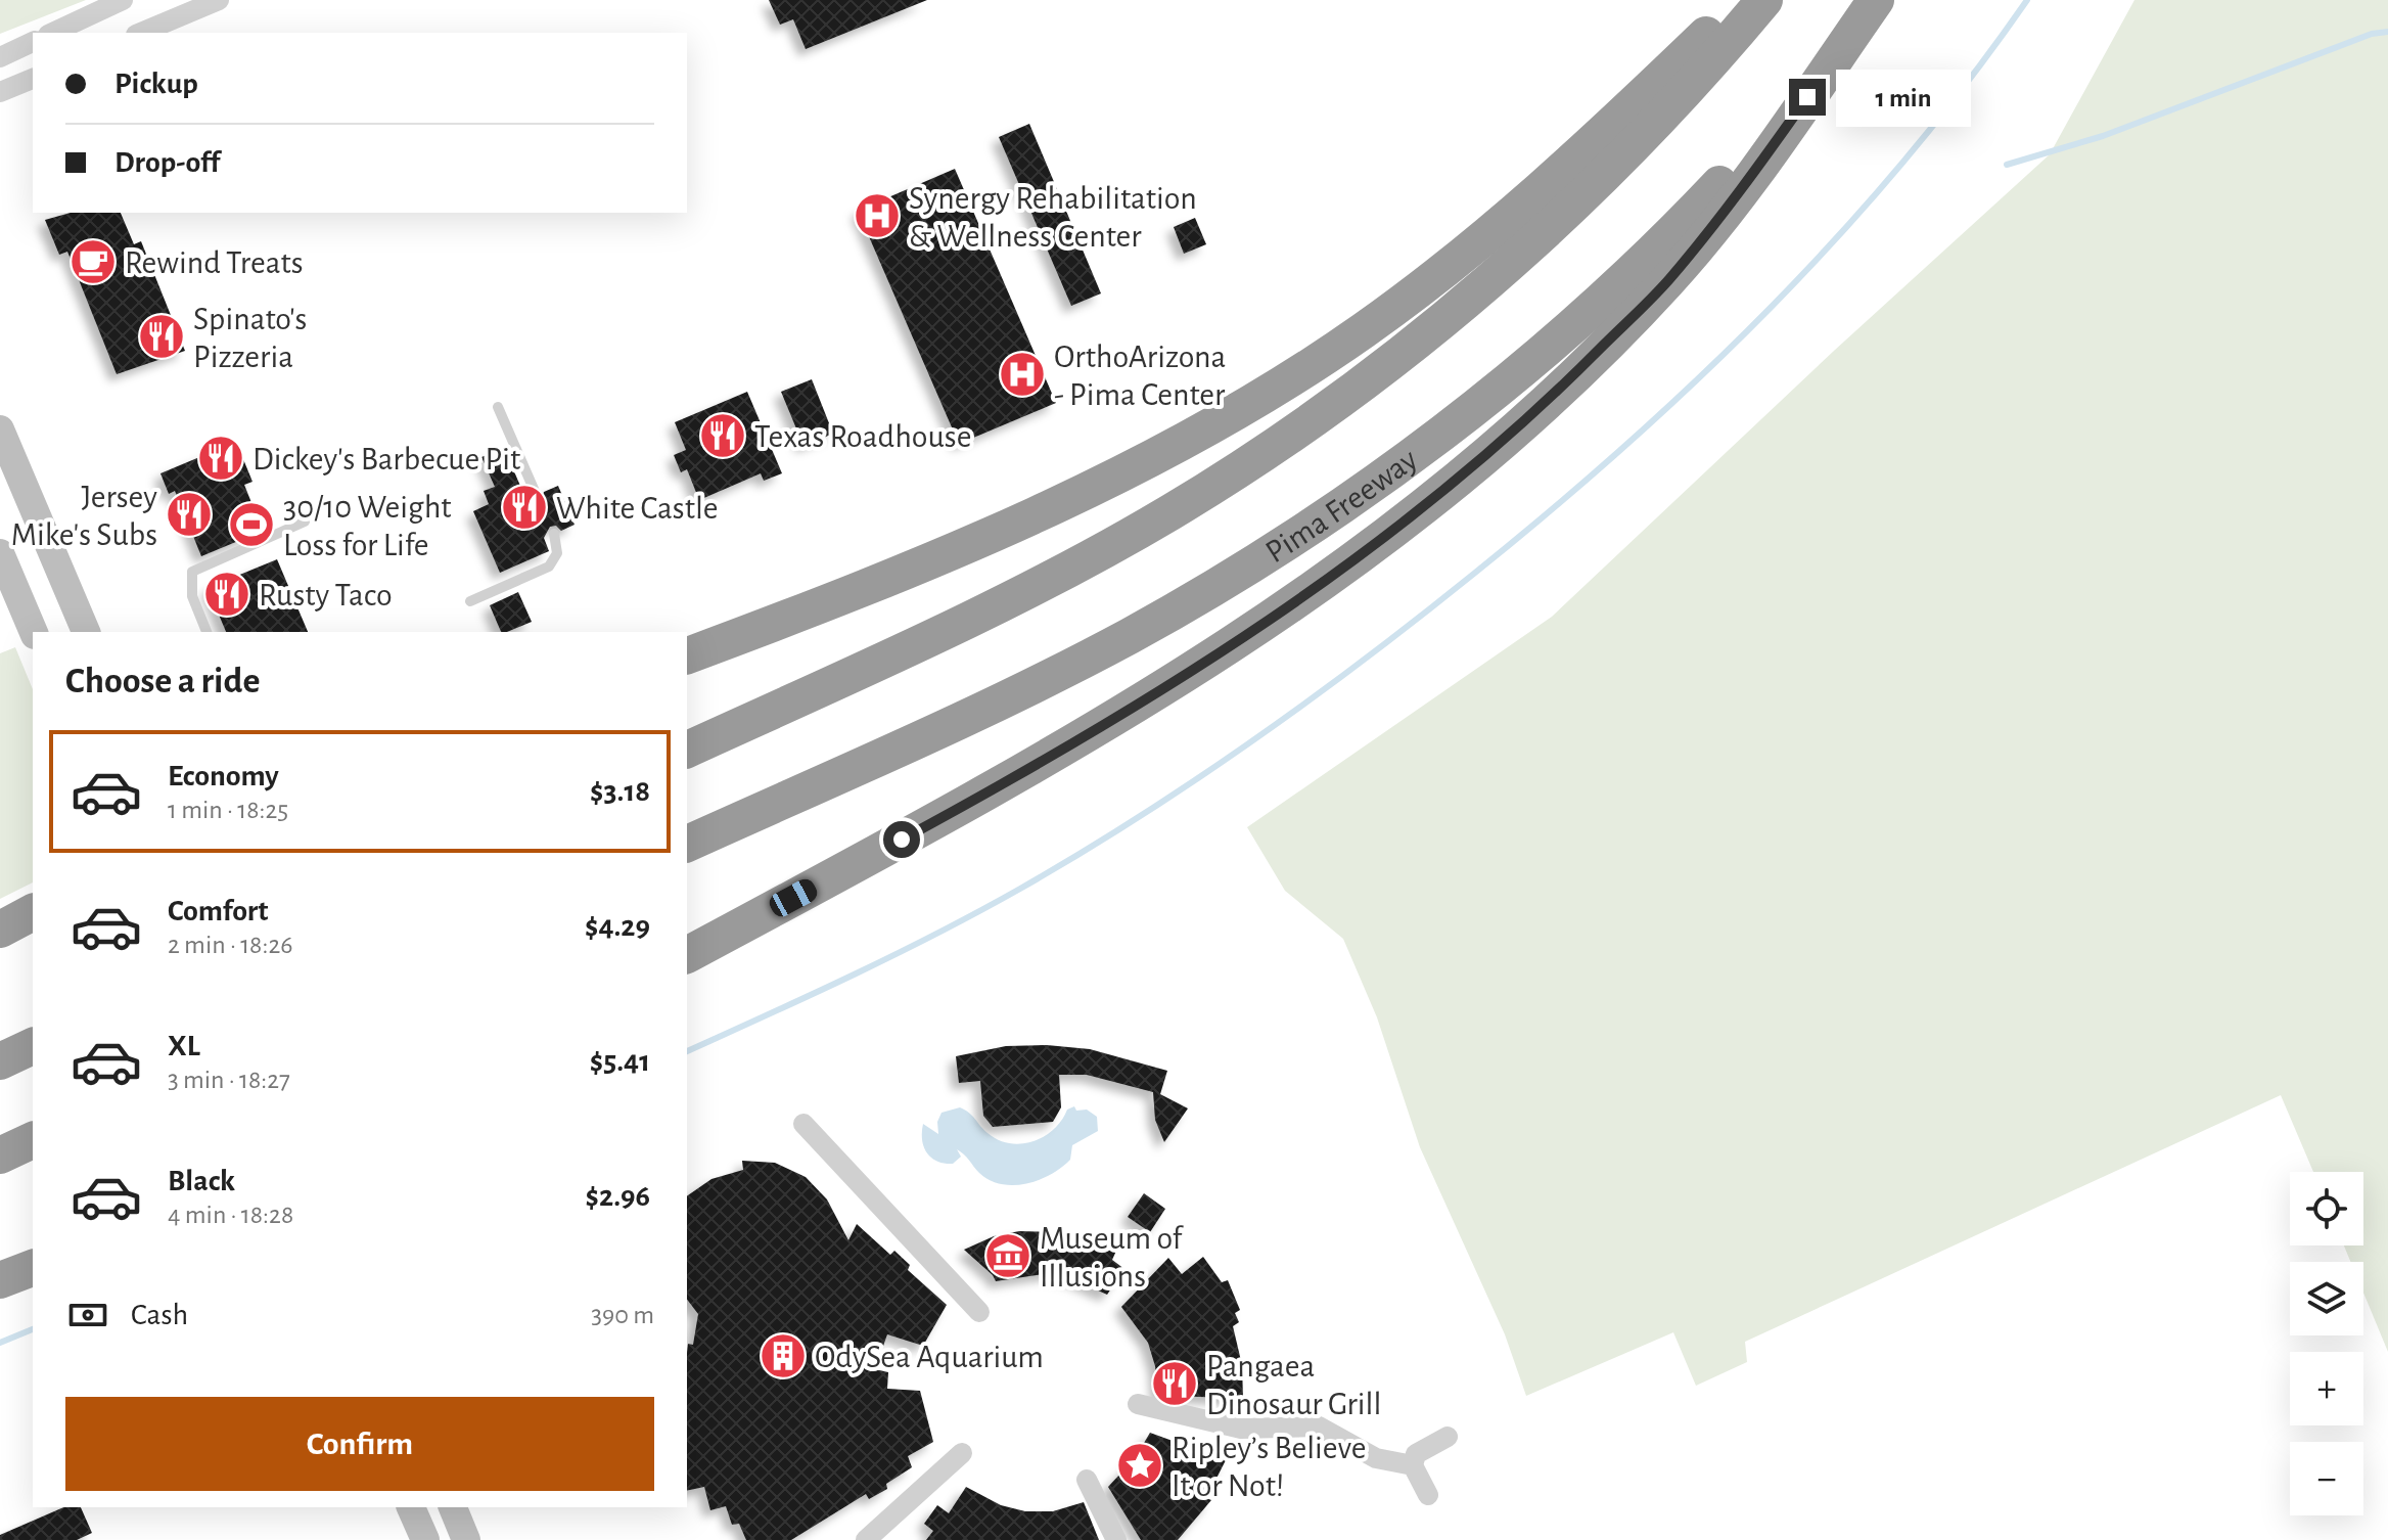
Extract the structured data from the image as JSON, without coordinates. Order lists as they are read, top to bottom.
{
  "streets": {
    "highway": ["Pima Freeway"]
  },
  "places": {
    "hospital": ["Synergy Rehabilitation & Wellness Center", "OrthoArizona - Pima Center"],
    "cafe": ["Rewind Treats"],
    "restaurant": [
      "Spinato's Pizzeria",
      "Texas Roadhouse",
      "Dickey's Barbecue Pit",
      "White Castle",
      "Jersey Mike's Subs",
      "Rusty Taco",
      "Pangaea Dinosaur Grill"
    ],
    "sports": ["30/10 Weight Loss for Life"],
    "museum": ["Museum of Illusions"],
    "building": ["OdySea Aquarium"],
    "place": ["Ripley’s Believe It or Not!"]
  },
  "page": {
    "banner": ["Pickup", "Drop-off"],
    "bubble": "1 min",
    "heading": "Choose a ride",
    "list": [
      {
        "name": "Economy",
        "note": "1 min · 18:25",
        "value": "$3.18"
      },
      {
        "name": "Comfort",
        "note": "2 min · 18:26",
        "value": "$4.29"
      },
      {
        "name": "XL",
        "note": "3 min · 18:27",
        "value": "$5.41"
      },
      {
        "name": "Black",
        "note": "4 min · 18:28",
        "value": "$2.96"
      }
    ],
    "map_buttons": ["+", "−"],
    "pay": ["Cash", "390 m"],
    "buttons": "Confirm"
  }
}
